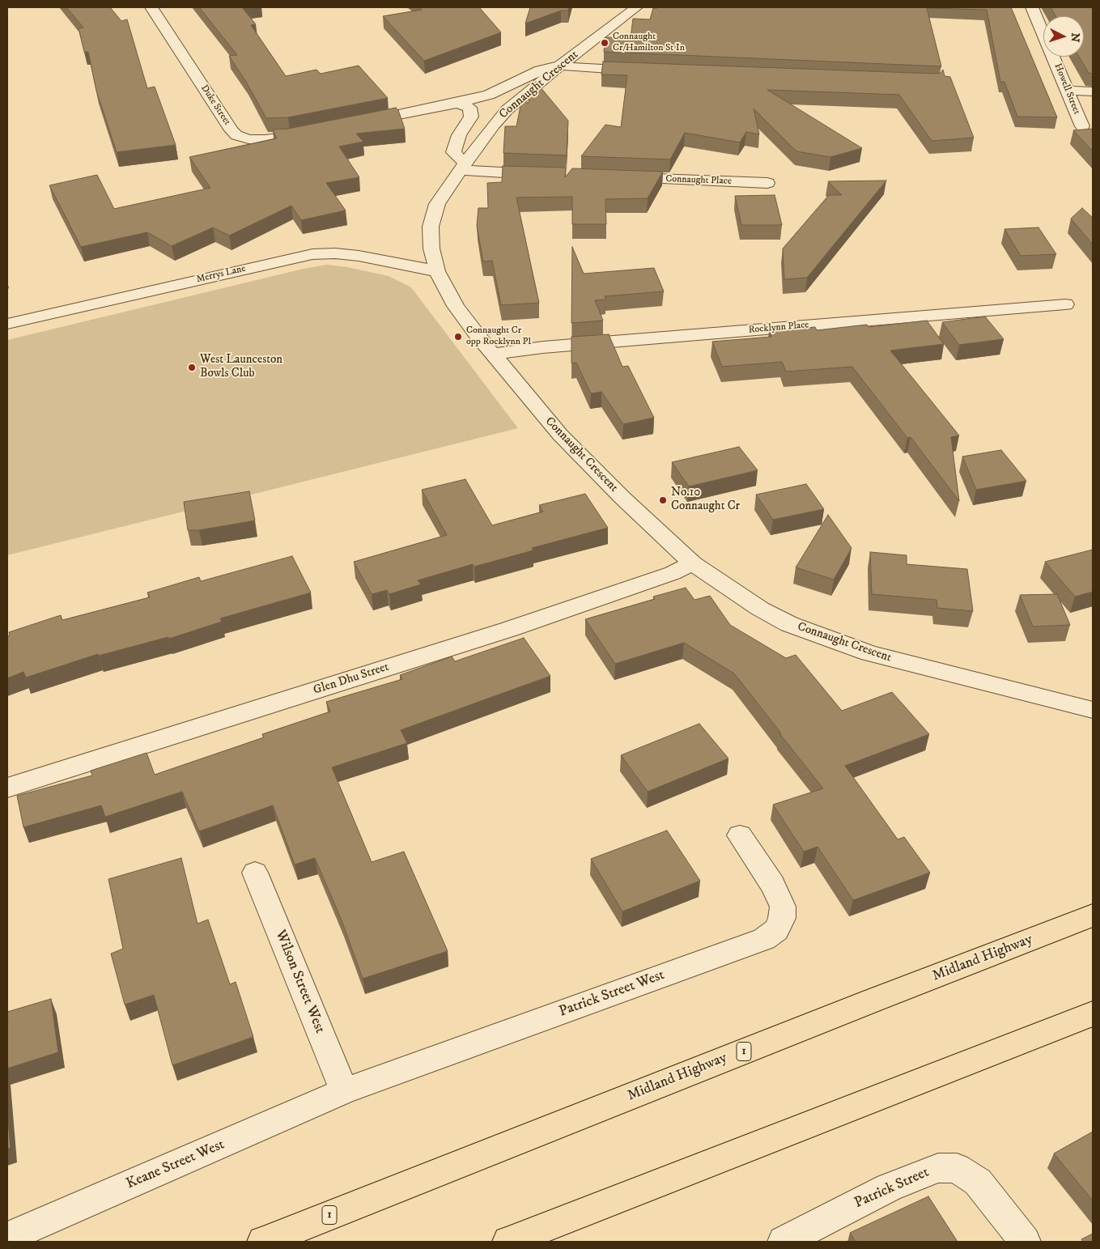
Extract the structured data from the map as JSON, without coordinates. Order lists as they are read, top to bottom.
{
  "streets": {
    "highway": ["Midland Highway", "1"],
    "street": [
      "Connaught Crescent",
      "Howell Street",
      "Duke Street",
      "Connaught Place",
      "Merrys Lane",
      "Rocklynn Place",
      "Glen Dhu Street",
      "Wilson Street West",
      "Patrick Street West",
      "Keane Street West",
      "Patrick Street"
    ]
  },
  "crossings": [
    ["Connaught Crescent", "Merrys Lane"],
    ["Connaught Crescent", "Rocklynn Place"],
    ["Connaught Crescent", "Glen Dhu Street"],
    ["Wilson Street West", "Patrick Street West"],
    ["Wilson Street West", "Keane Street West"],
    ["Patrick Street West", "Keane Street West"]
  ],
  "places": [
    "Connaught Cr/Hamilton St In",
    "Connaught Cr opp Rocklynn Pl",
    "West Launceston Bowls Club",
    "No.10 Connaught Cr"
  ],
  "north": "right"
}
